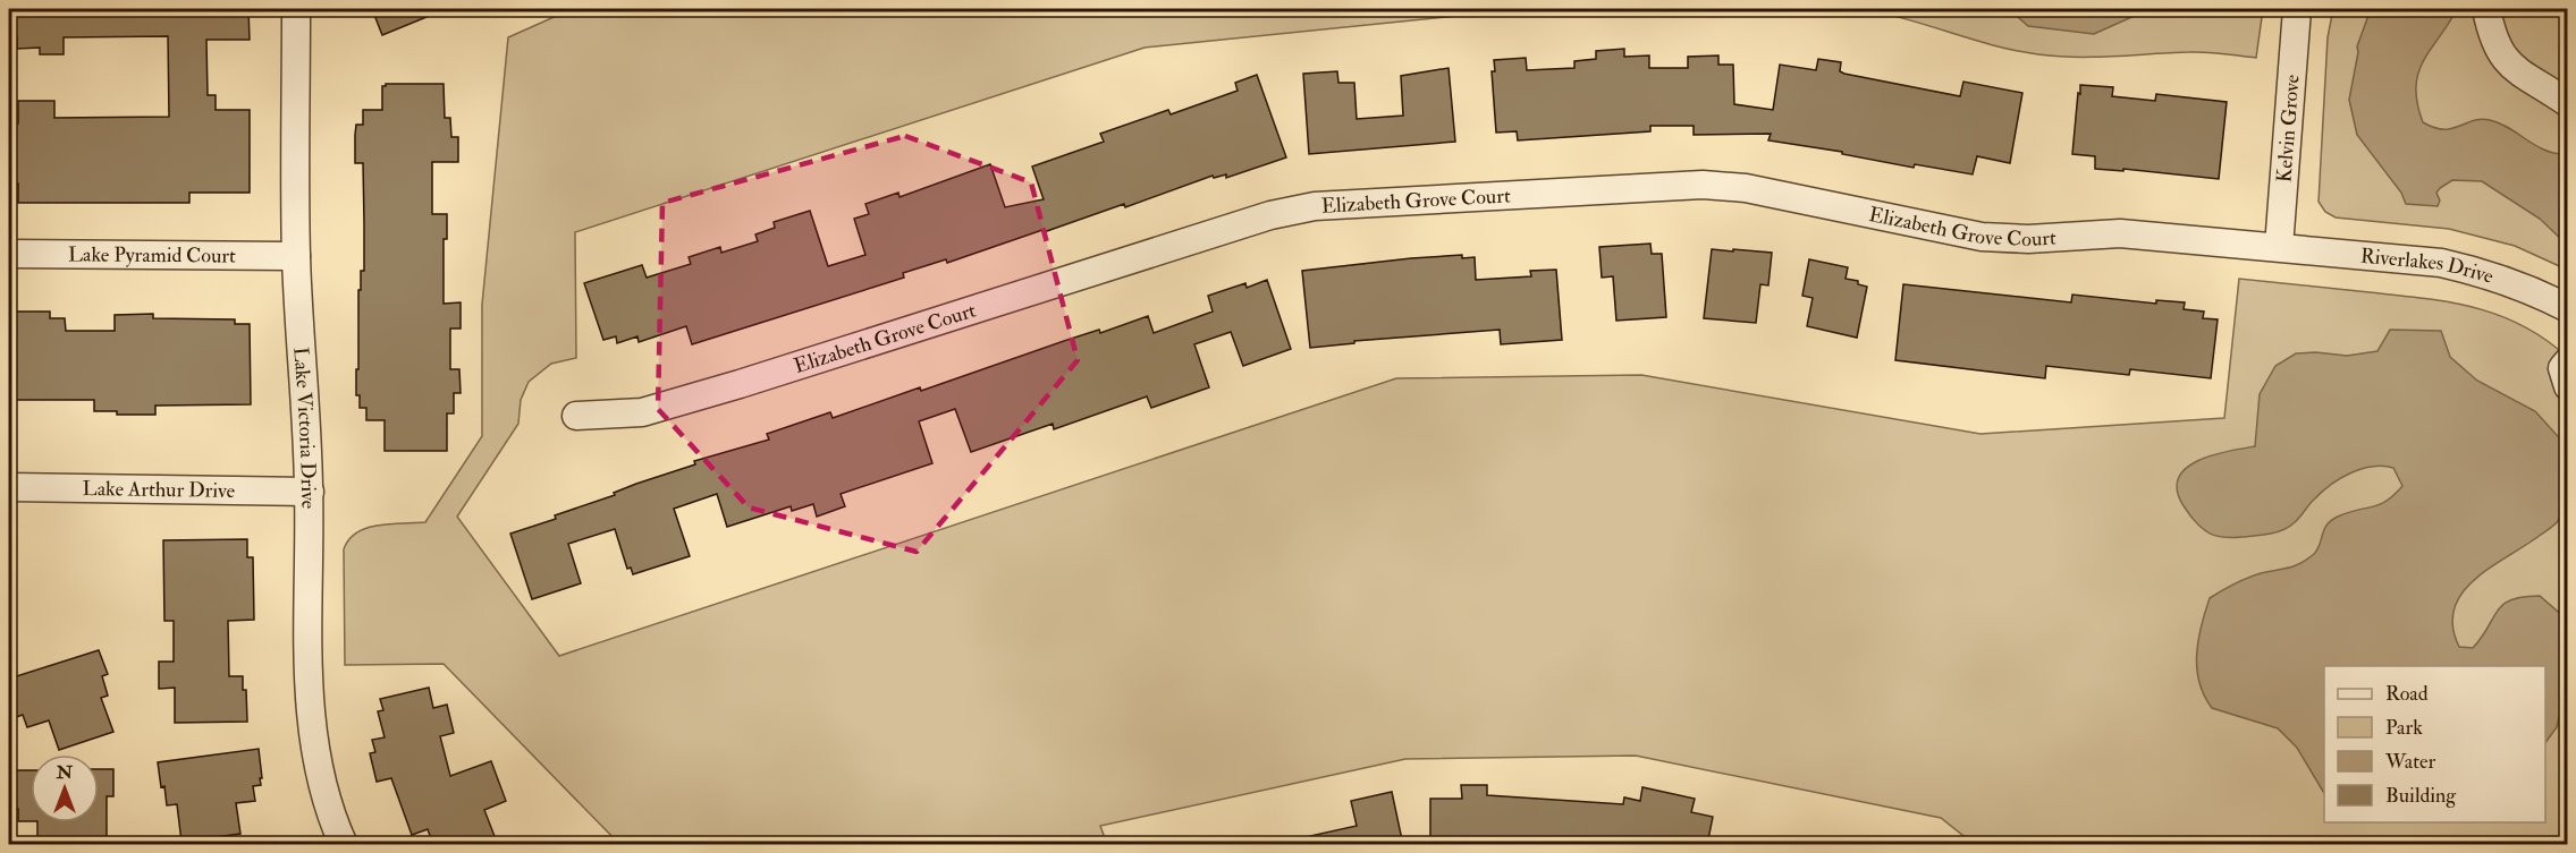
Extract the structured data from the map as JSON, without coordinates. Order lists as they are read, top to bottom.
{
  "streets": {
    "street": [
      "Kelvin Grove",
      "Elizabeth Grove Court",
      "Lake Pyramid Court",
      "Riverlakes Drive",
      "Lake Victoria Drive",
      "Lake Arthur Drive"
    ]
  },
  "crossings": [
    ["Kelvin Grove", "Elizabeth Grove Court"],
    ["Kelvin Grove", "Riverlakes Drive"],
    ["Elizabeth Grove Court", "Riverlakes Drive"],
    ["Lake Pyramid Court", "Lake Victoria Drive"],
    ["Lake Victoria Drive", "Lake Arthur Drive"]
  ],
  "legend": [
    "Road",
    "Park",
    "Water",
    "Building"
  ],
  "north": "top"
}
